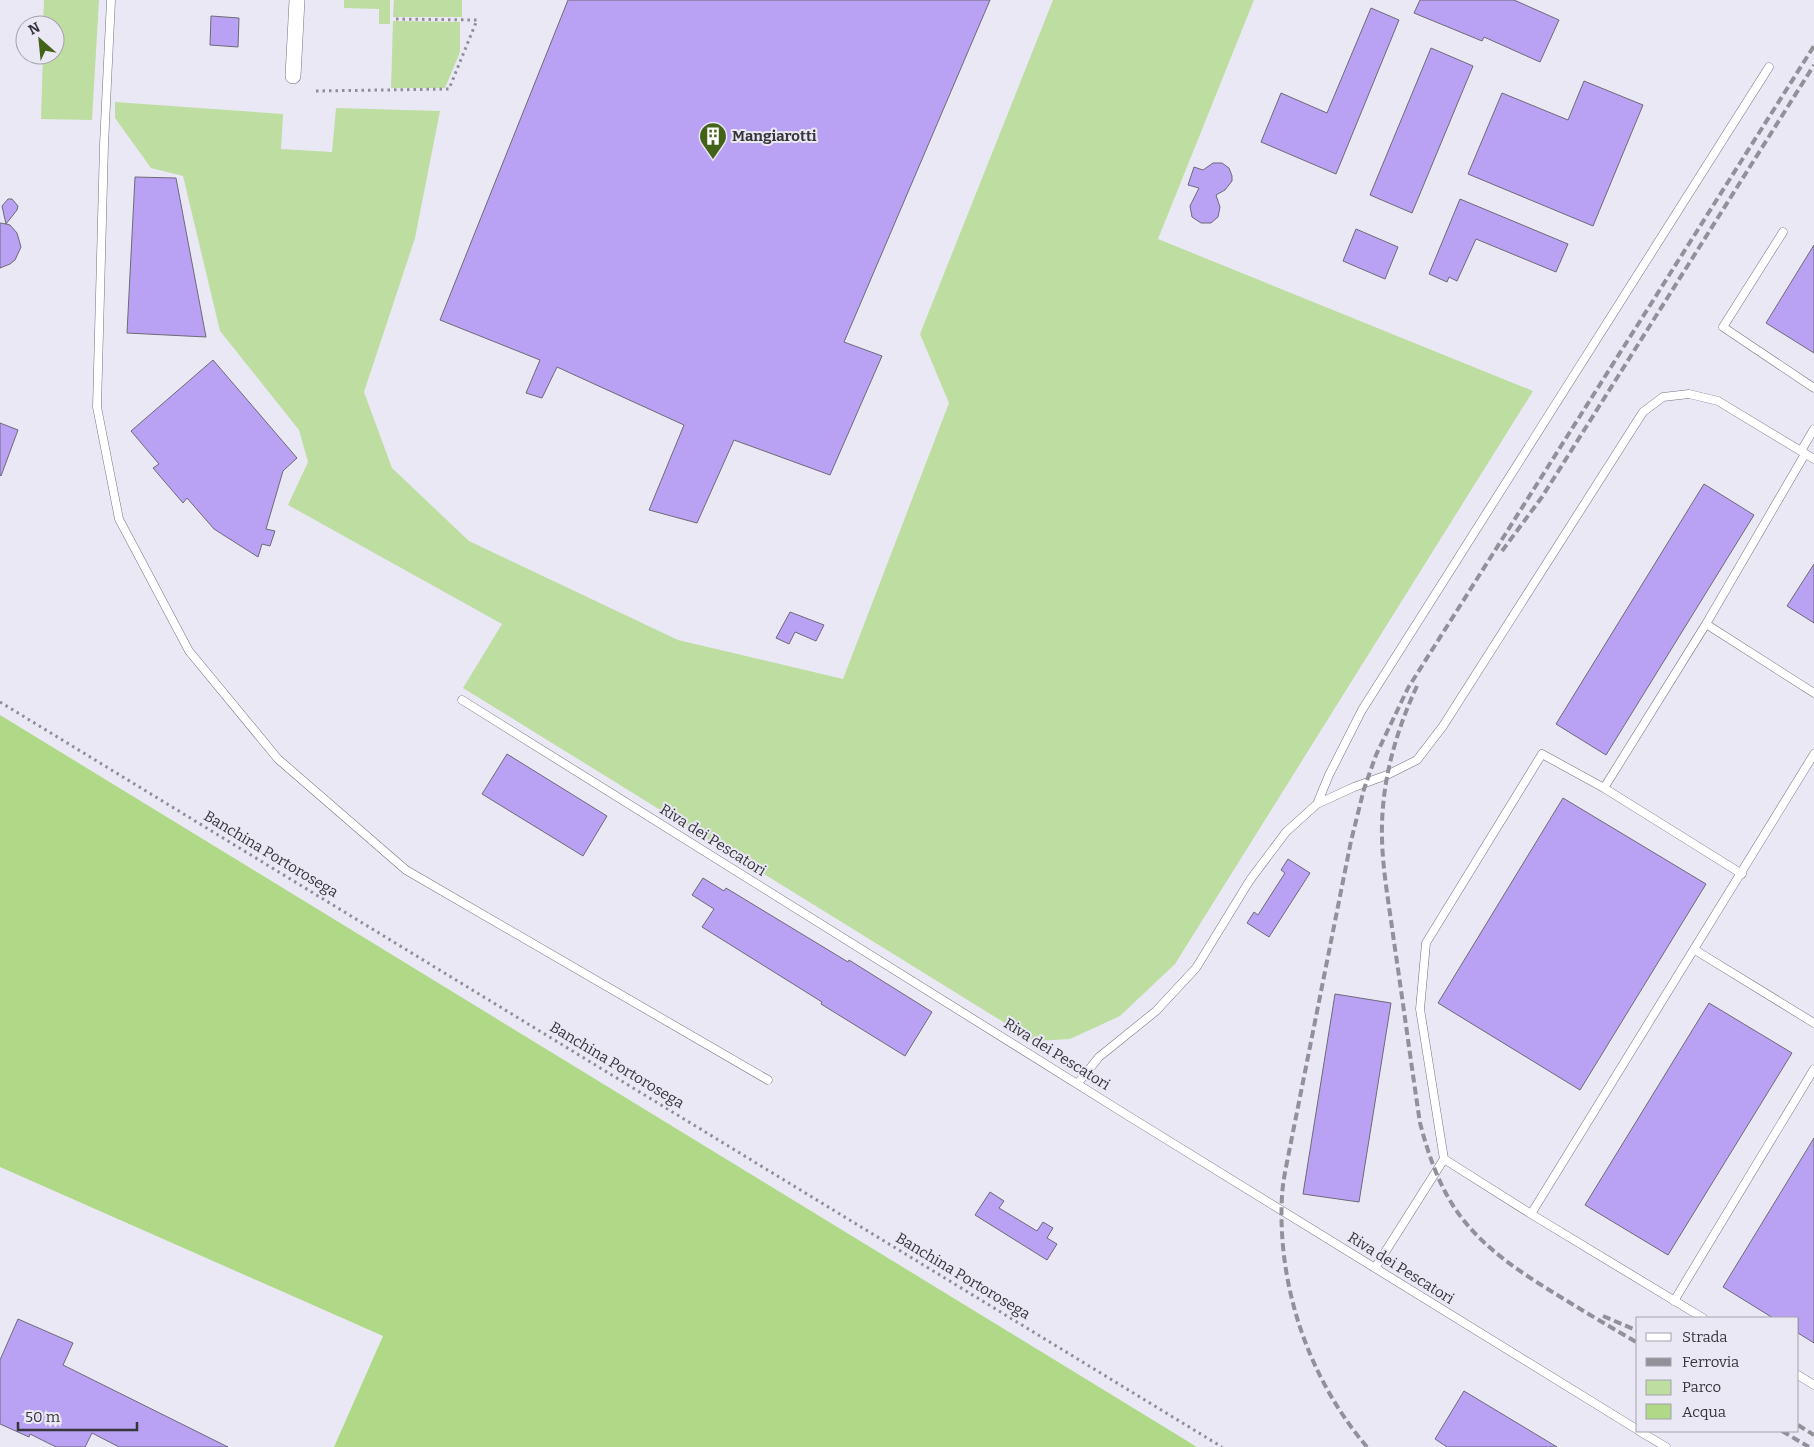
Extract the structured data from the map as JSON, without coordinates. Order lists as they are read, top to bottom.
{
  "streets": {
    "lane": ["Riva dei Pescatori"],
    "path": ["Banchina Portorosega"]
  },
  "places": {
    "building": ["Mangiarotti"]
  },
  "legend": [
    "Strada",
    "Ferrovia",
    "Parco",
    "Acqua"
  ],
  "scale_bar": "50 m",
  "north": "top left"
}
